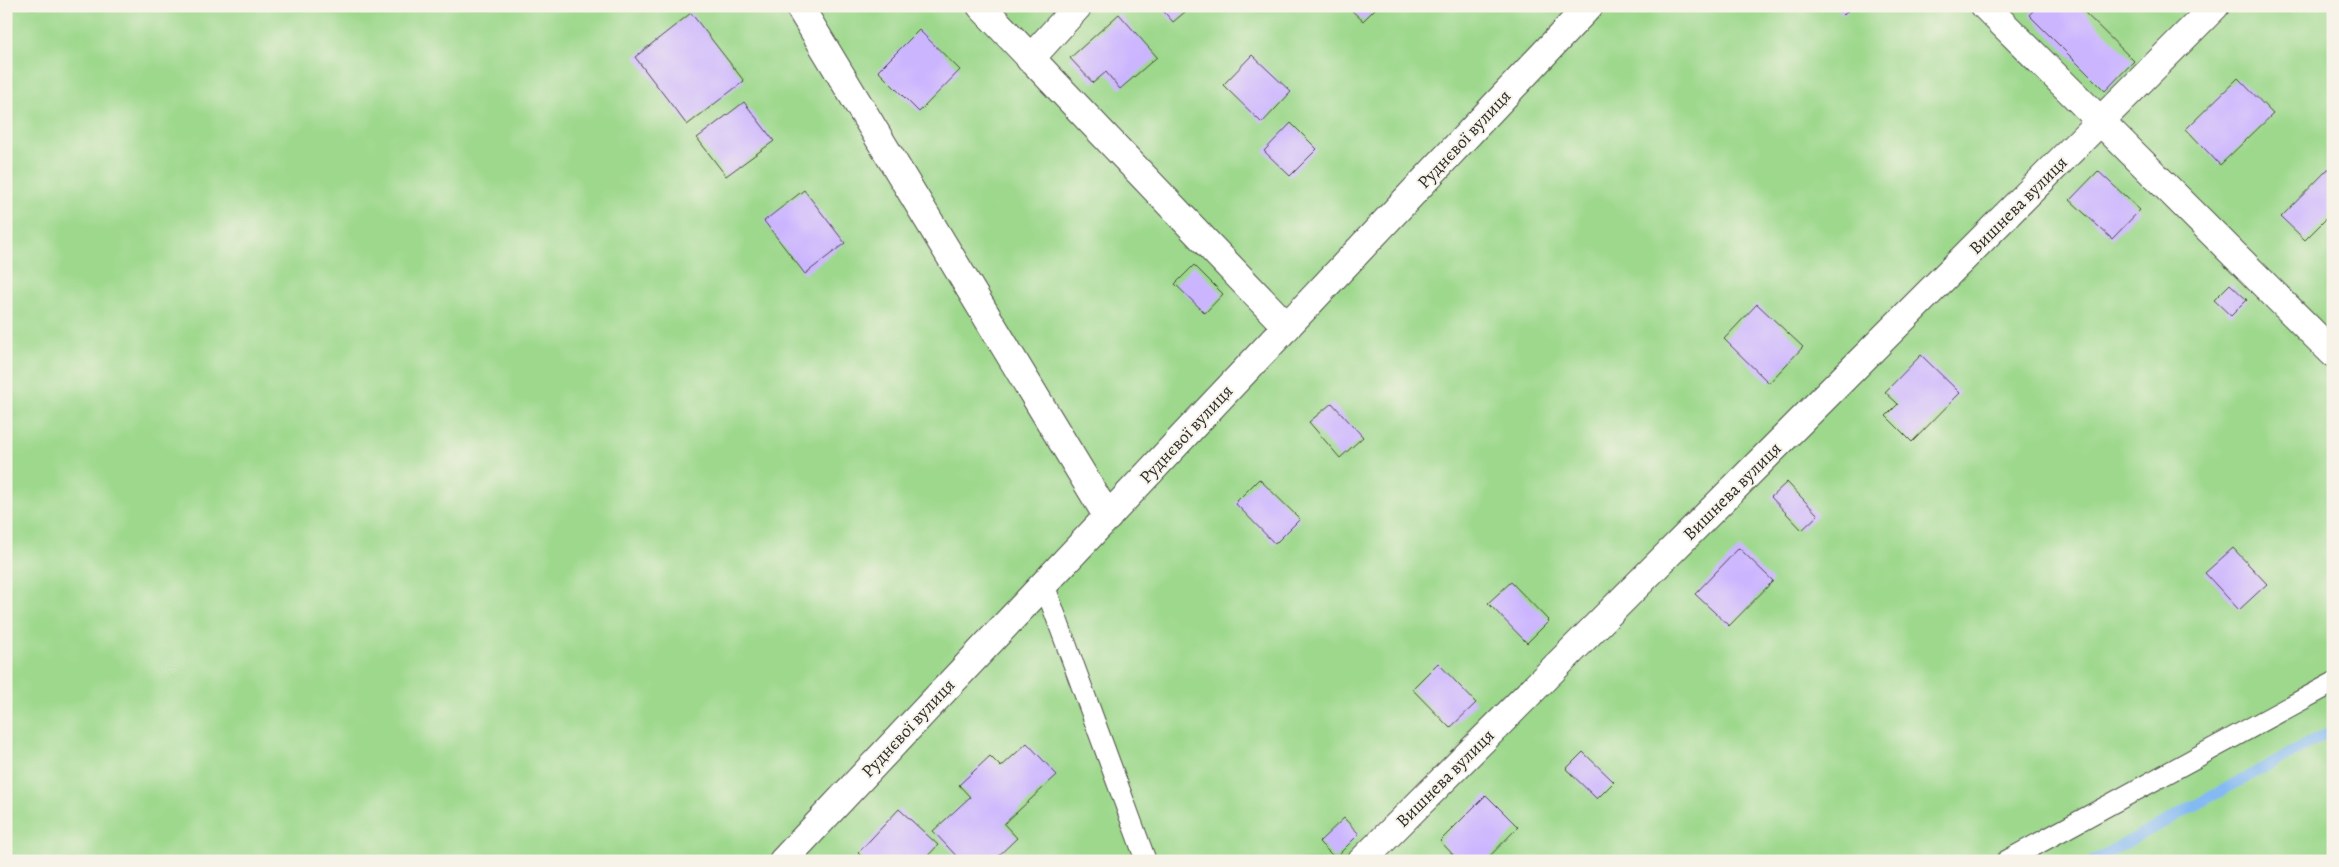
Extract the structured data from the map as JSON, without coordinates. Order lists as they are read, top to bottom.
{
  "streets": {
    "street": ["Руднєвої вулиця", "Вишнева вулиця"]
  }
}
